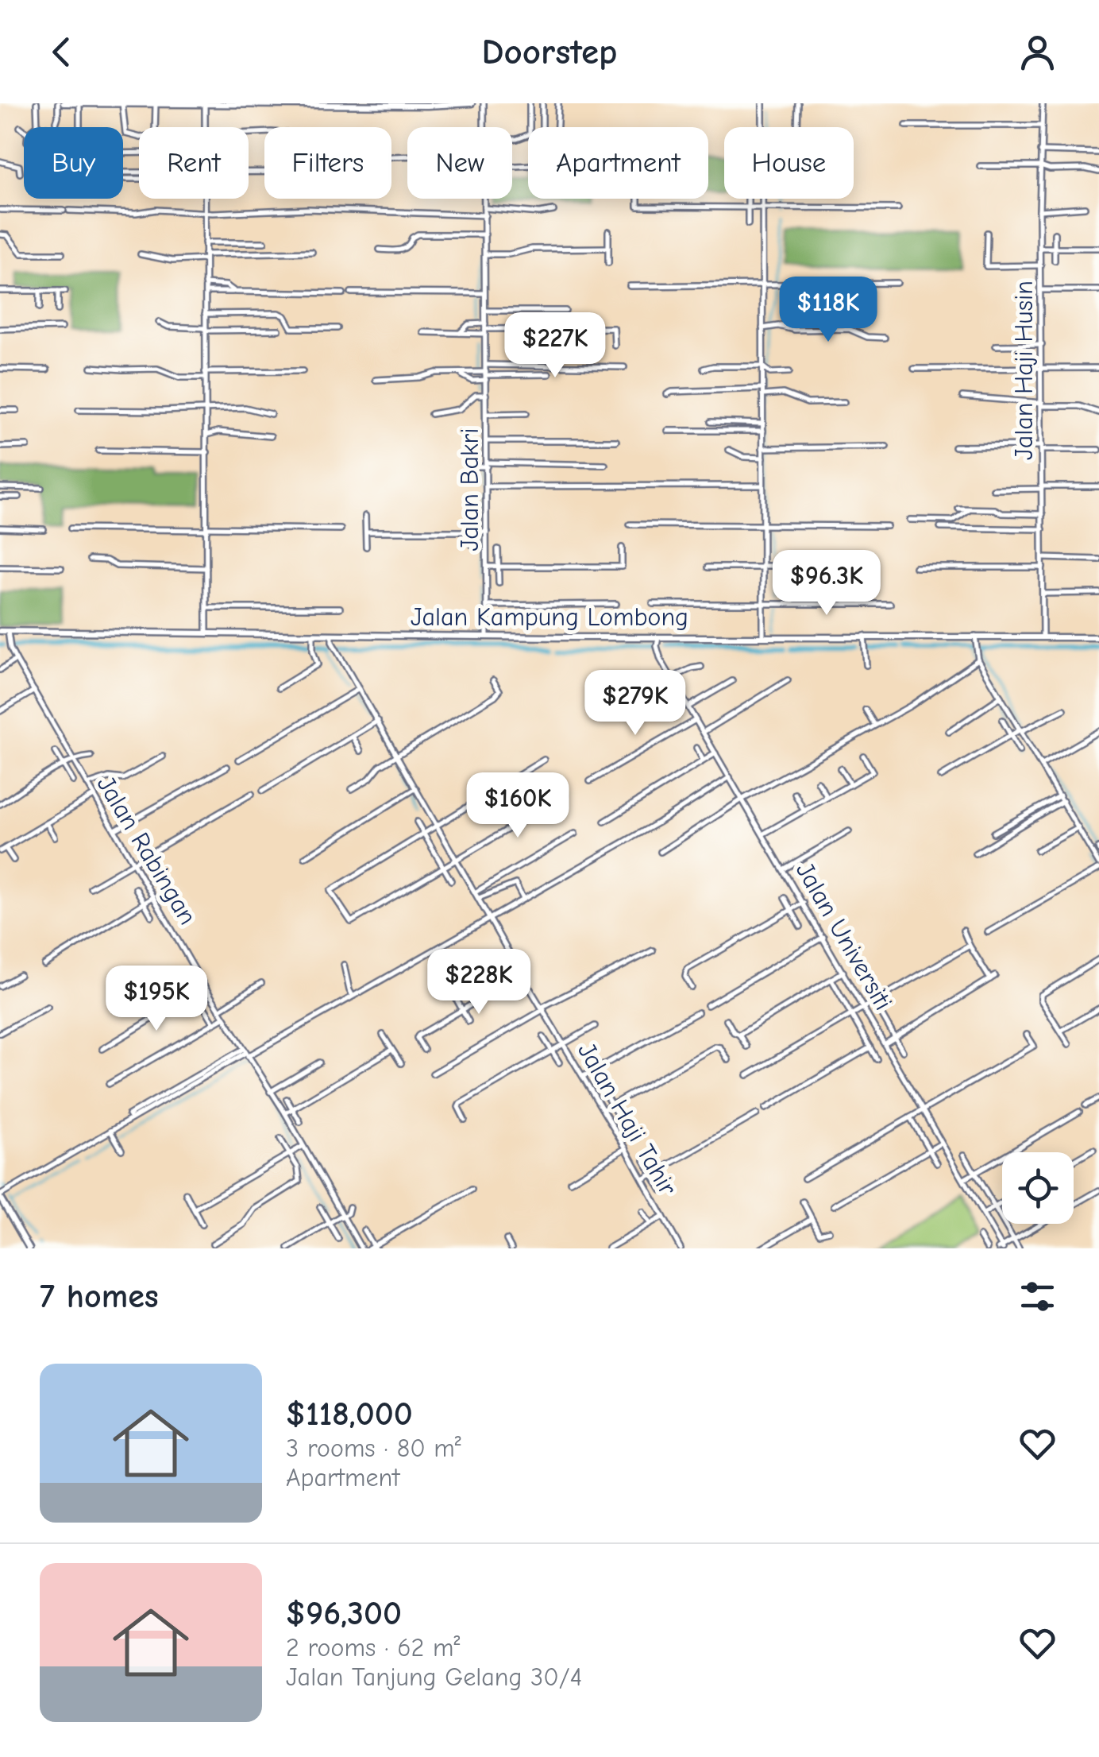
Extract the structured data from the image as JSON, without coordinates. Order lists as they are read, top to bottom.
{
  "streets": {
    "street": [
      "Jalan Haji Husin",
      "Jalan Bakri",
      "Jalan Kampung Lombong",
      "Jalan Rabingan",
      "Jalan Universiti",
      "Jalan Haji Tahir"
    ]
  },
  "crossings": [
    ["Jalan Haji Husin", "Jalan Kampung Lombong"],
    ["Jalan Bakri", "Jalan Kampung Lombong"],
    ["Jalan Kampung Lombong", "Jalan Rabingan"],
    ["Jalan Kampung Lombong", "Jalan Universiti"],
    ["Jalan Kampung Lombong", "Jalan Haji Tahir"]
  ],
  "page": {
    "header": "Doorstep",
    "chip": [
      "Buy",
      "Rent",
      "Filters",
      "New",
      "Apartment",
      "House"
    ],
    "price": [
      "$118K",
      "$227K",
      "$96.3K",
      "$279K",
      "$160K",
      "$228K",
      "$195K"
    ],
    "heading": "7 homes",
    "list": [
      {
        "name": "$118,000",
        "note": "3 rooms · 80 m² · Apartment"
      },
      {
        "name": "$96,300",
        "note": "2 rooms · 62 m² · Jalan Tanjung Gelang 30/4"
      }
    ]
  }
}
